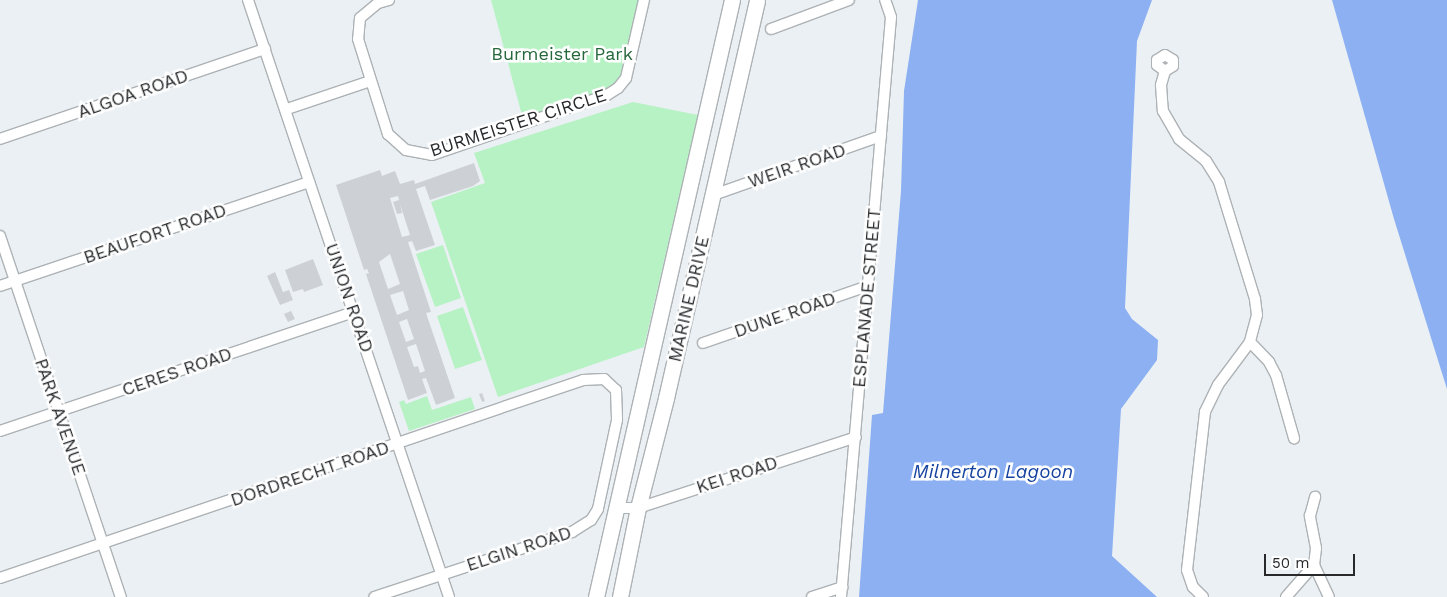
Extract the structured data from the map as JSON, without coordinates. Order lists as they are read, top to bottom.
{
  "streets": {
    "main road": ["MARINE DRIVE"],
    "street": [
      "ALGOA ROAD",
      "BURMEISTER CIRCLE",
      "WEIR ROAD",
      "BEAUFORT ROAD",
      "UNION ROAD",
      "ESPLANADE STREET",
      "DUNE ROAD",
      "CERES ROAD",
      "PARK AVENUE",
      "DORDRECHT ROAD",
      "KEI ROAD",
      "ELGIN ROAD"
    ]
  },
  "crossings": [
    ["ALGOA ROAD", "UNION ROAD"],
    ["WEIR ROAD", "ESPLANADE STREET"],
    ["WEIR ROAD", "MARINE DRIVE"],
    ["BEAUFORT ROAD", "UNION ROAD"],
    ["BEAUFORT ROAD", "PARK AVENUE"],
    ["UNION ROAD", "CERES ROAD"],
    ["UNION ROAD", "DORDRECHT ROAD"],
    ["UNION ROAD", "ELGIN ROAD"],
    ["ESPLANADE STREET", "DUNE ROAD"],
    ["ESPLANADE STREET", "KEI ROAD"],
    ["MARINE DRIVE", "KEI ROAD"],
    ["CERES ROAD", "PARK AVENUE"],
    ["PARK AVENUE", "DORDRECHT ROAD"],
    ["DORDRECHT ROAD", "ELGIN ROAD"]
  ],
  "water": ["Milnerton Lagoon"],
  "parks": ["Burmeister Park"],
  "scale_bar": "50 m"
}
